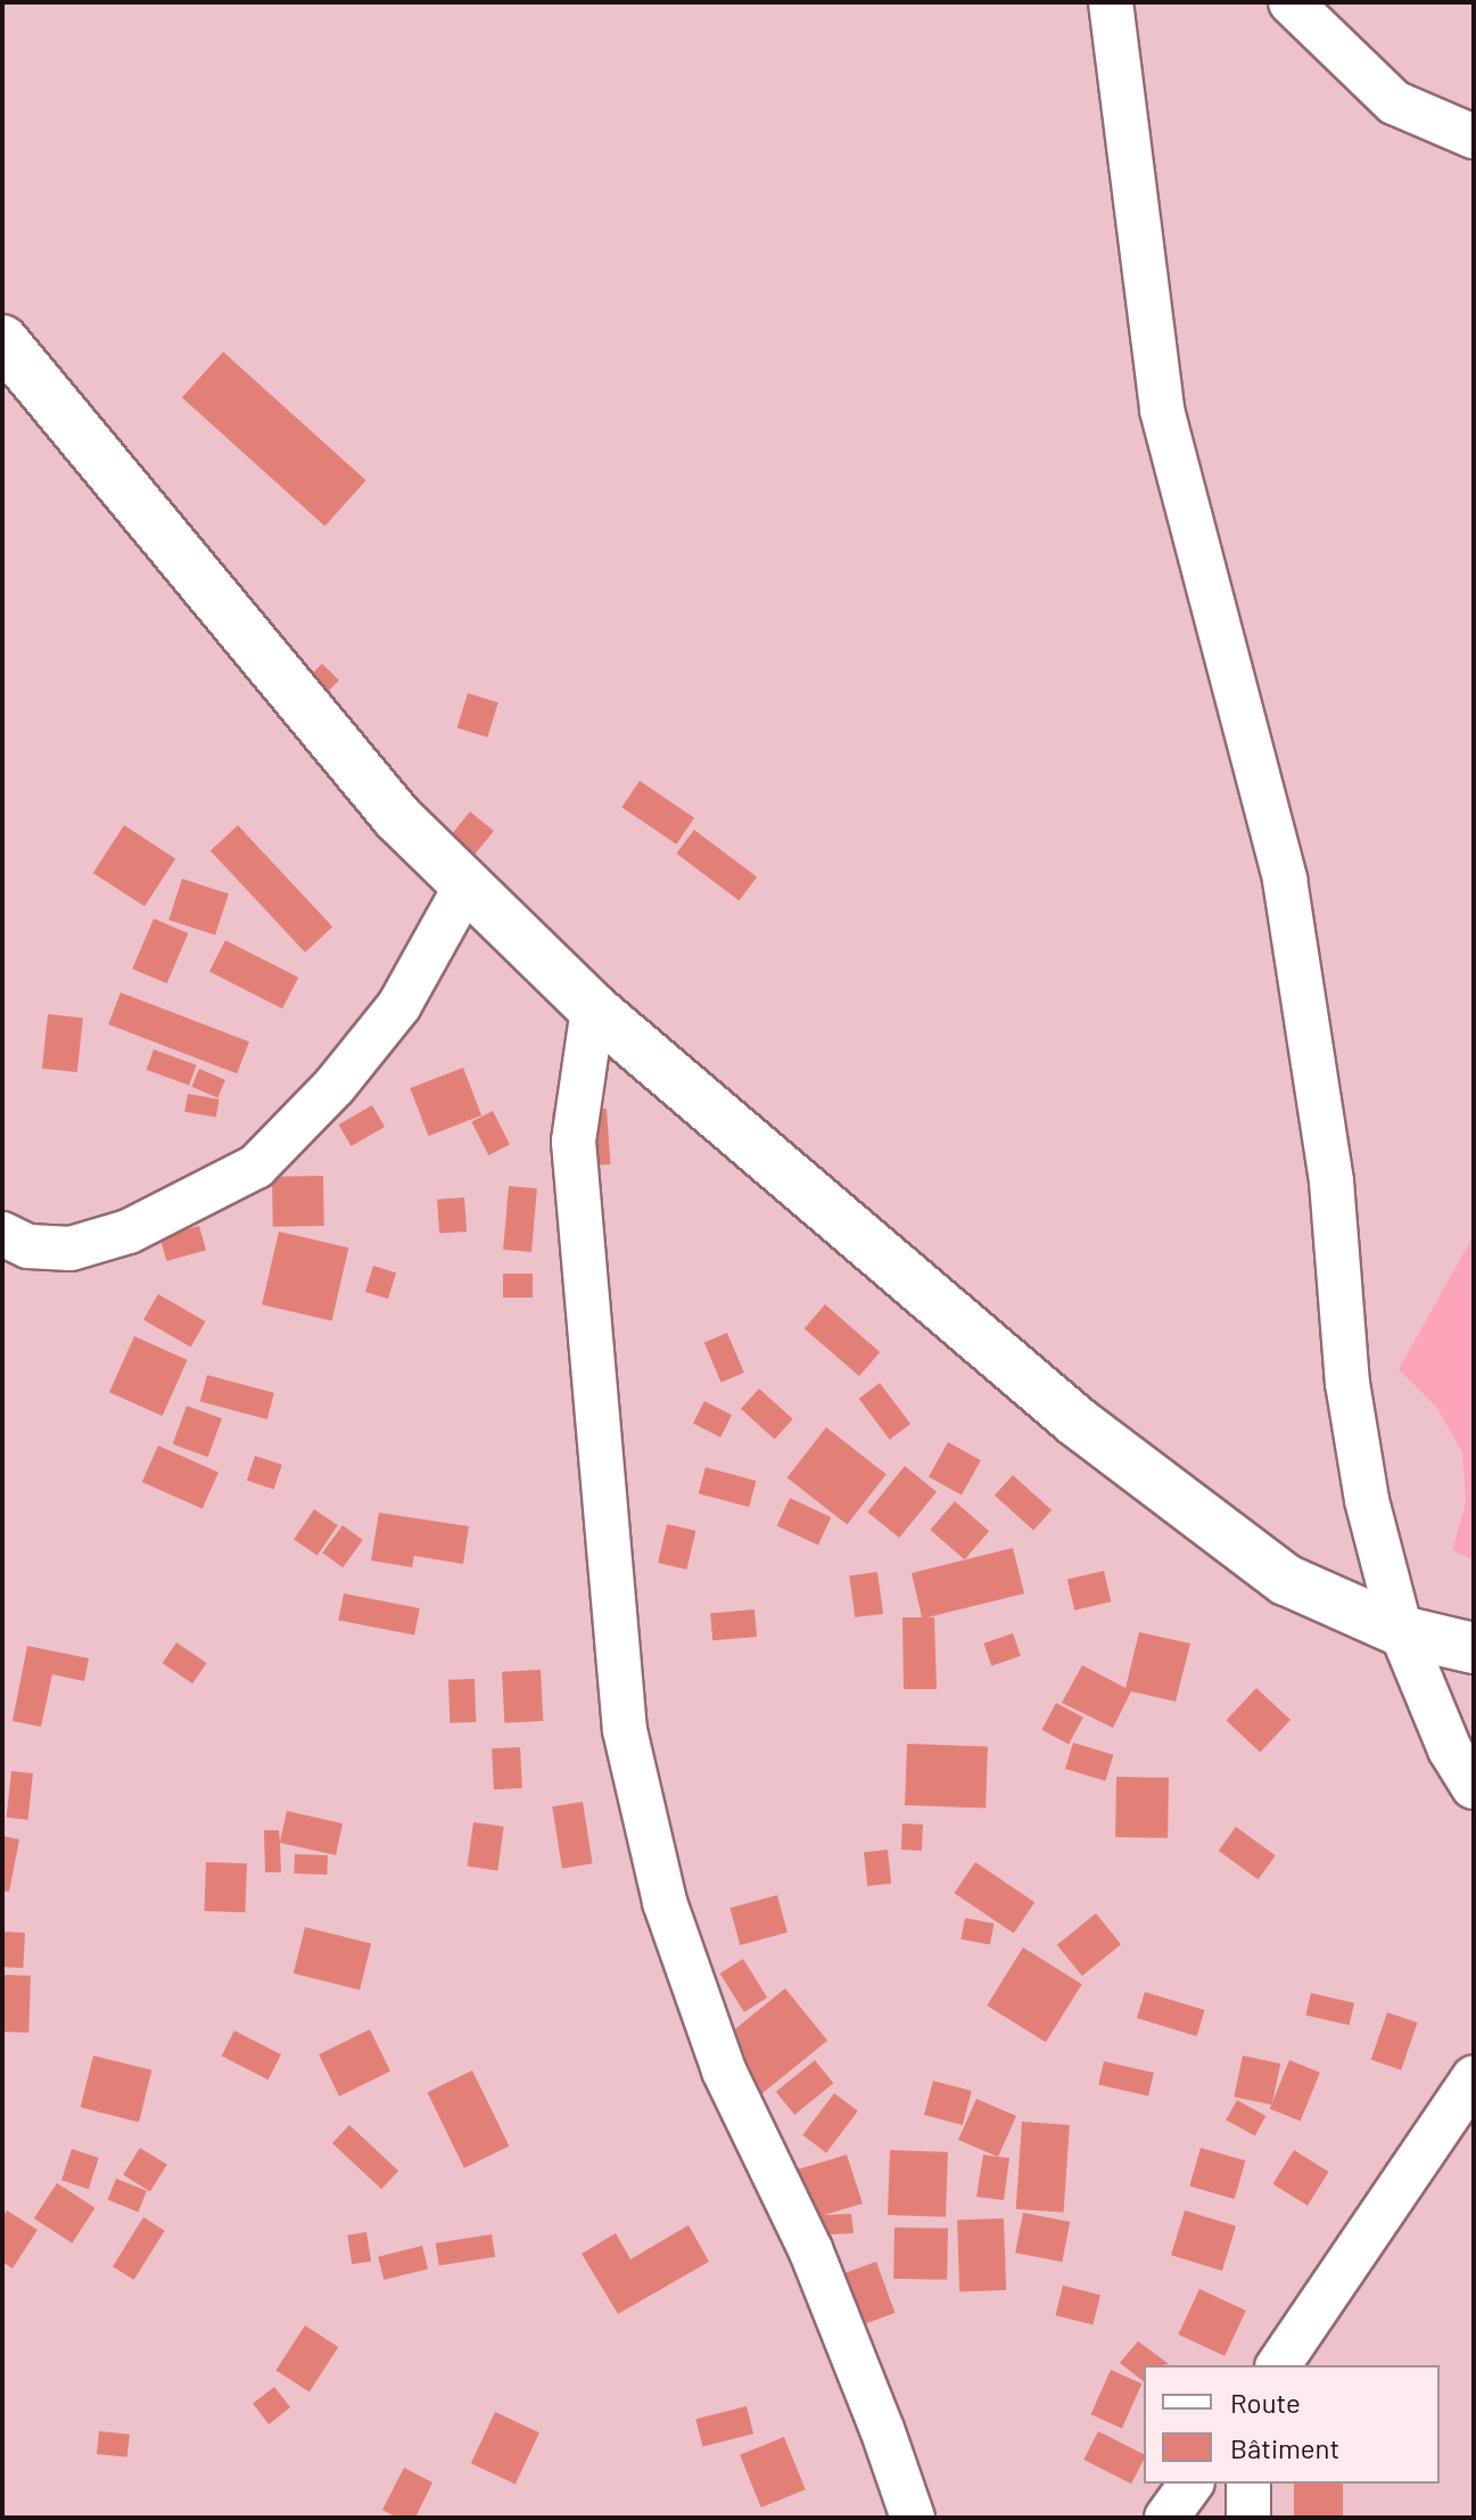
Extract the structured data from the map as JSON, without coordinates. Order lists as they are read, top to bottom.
{
  "legend": ["Route", "Bâtiment"]
}
